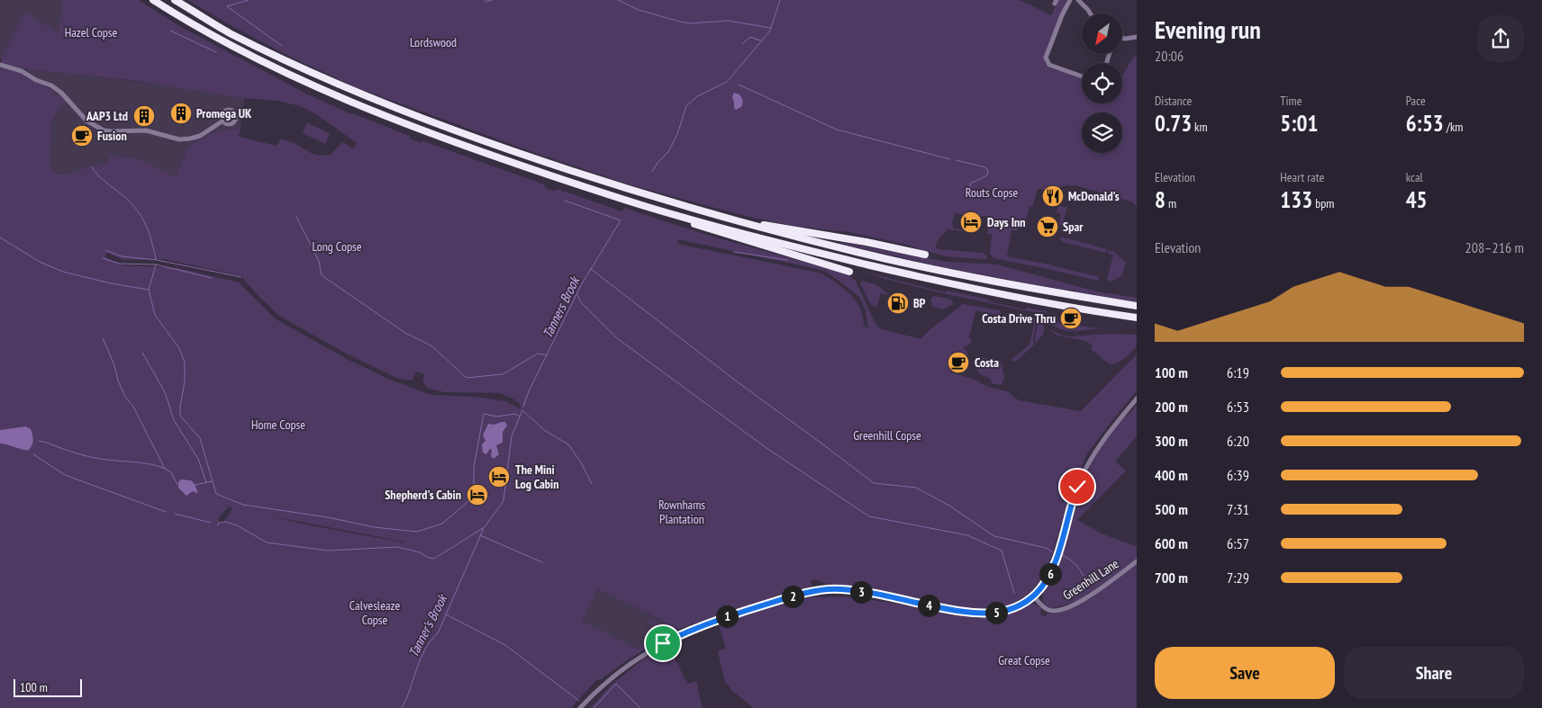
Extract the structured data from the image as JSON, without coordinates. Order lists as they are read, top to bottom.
{
  "streets": {
    "street": ["Greenhill Lane"]
  },
  "water": ["Tanners Brook", "Tanner's Brook"],
  "parks": [
    "Hazel Copse",
    "Lordswood",
    "Routs Copse",
    "Long Copse",
    "Home Copse",
    "Greenhill Copse",
    "Rownhams Plantation",
    "Calvesleaze Copse",
    "Great Copse"
  ],
  "places": {
    "building": ["Promega UK", "AAP3 Ltd"],
    "cafe": ["Fusion", "Costa Drive Thru", "Costa"],
    "restaurant": ["McDonald's"],
    "hotel": ["Days Inn", "The Mini Log Cabin", "Shepherd's Cabin"],
    "supermarket": ["Spar"],
    "fuel station": ["BP"]
  },
  "scale_bar": "100 m",
  "north": "bottom left",
  "page": {
    "heading": ["Evening run", "20:06"],
    "stats": [
      ["Distance", "0.73 km"],
      ["Time", "5:01"],
      ["Pace", "6:53 /km"],
      ["Elevation", "8 m"],
      ["Heart rate", "133 bpm"],
      ["kcal", "45"]
    ],
    "chart": ["Elevation", "208–216 m"],
    "list": [
      {
        "name": "100 m",
        "note": "6:19"
      },
      {
        "name": "200 m",
        "note": "6:53"
      },
      {
        "name": "300 m",
        "note": "6:20"
      },
      {
        "name": "400 m",
        "note": "6:39"
      },
      {
        "name": "500 m",
        "note": "7:31"
      },
      {
        "name": "600 m",
        "note": "6:57"
      },
      {
        "name": "700 m",
        "note": "7:29"
      }
    ],
    "pins": [
      "6",
      "3",
      "2",
      "4",
      "5",
      "1"
    ],
    "buttons": ["Save", "Share"],
    "scale": "100 m"
  }
}
